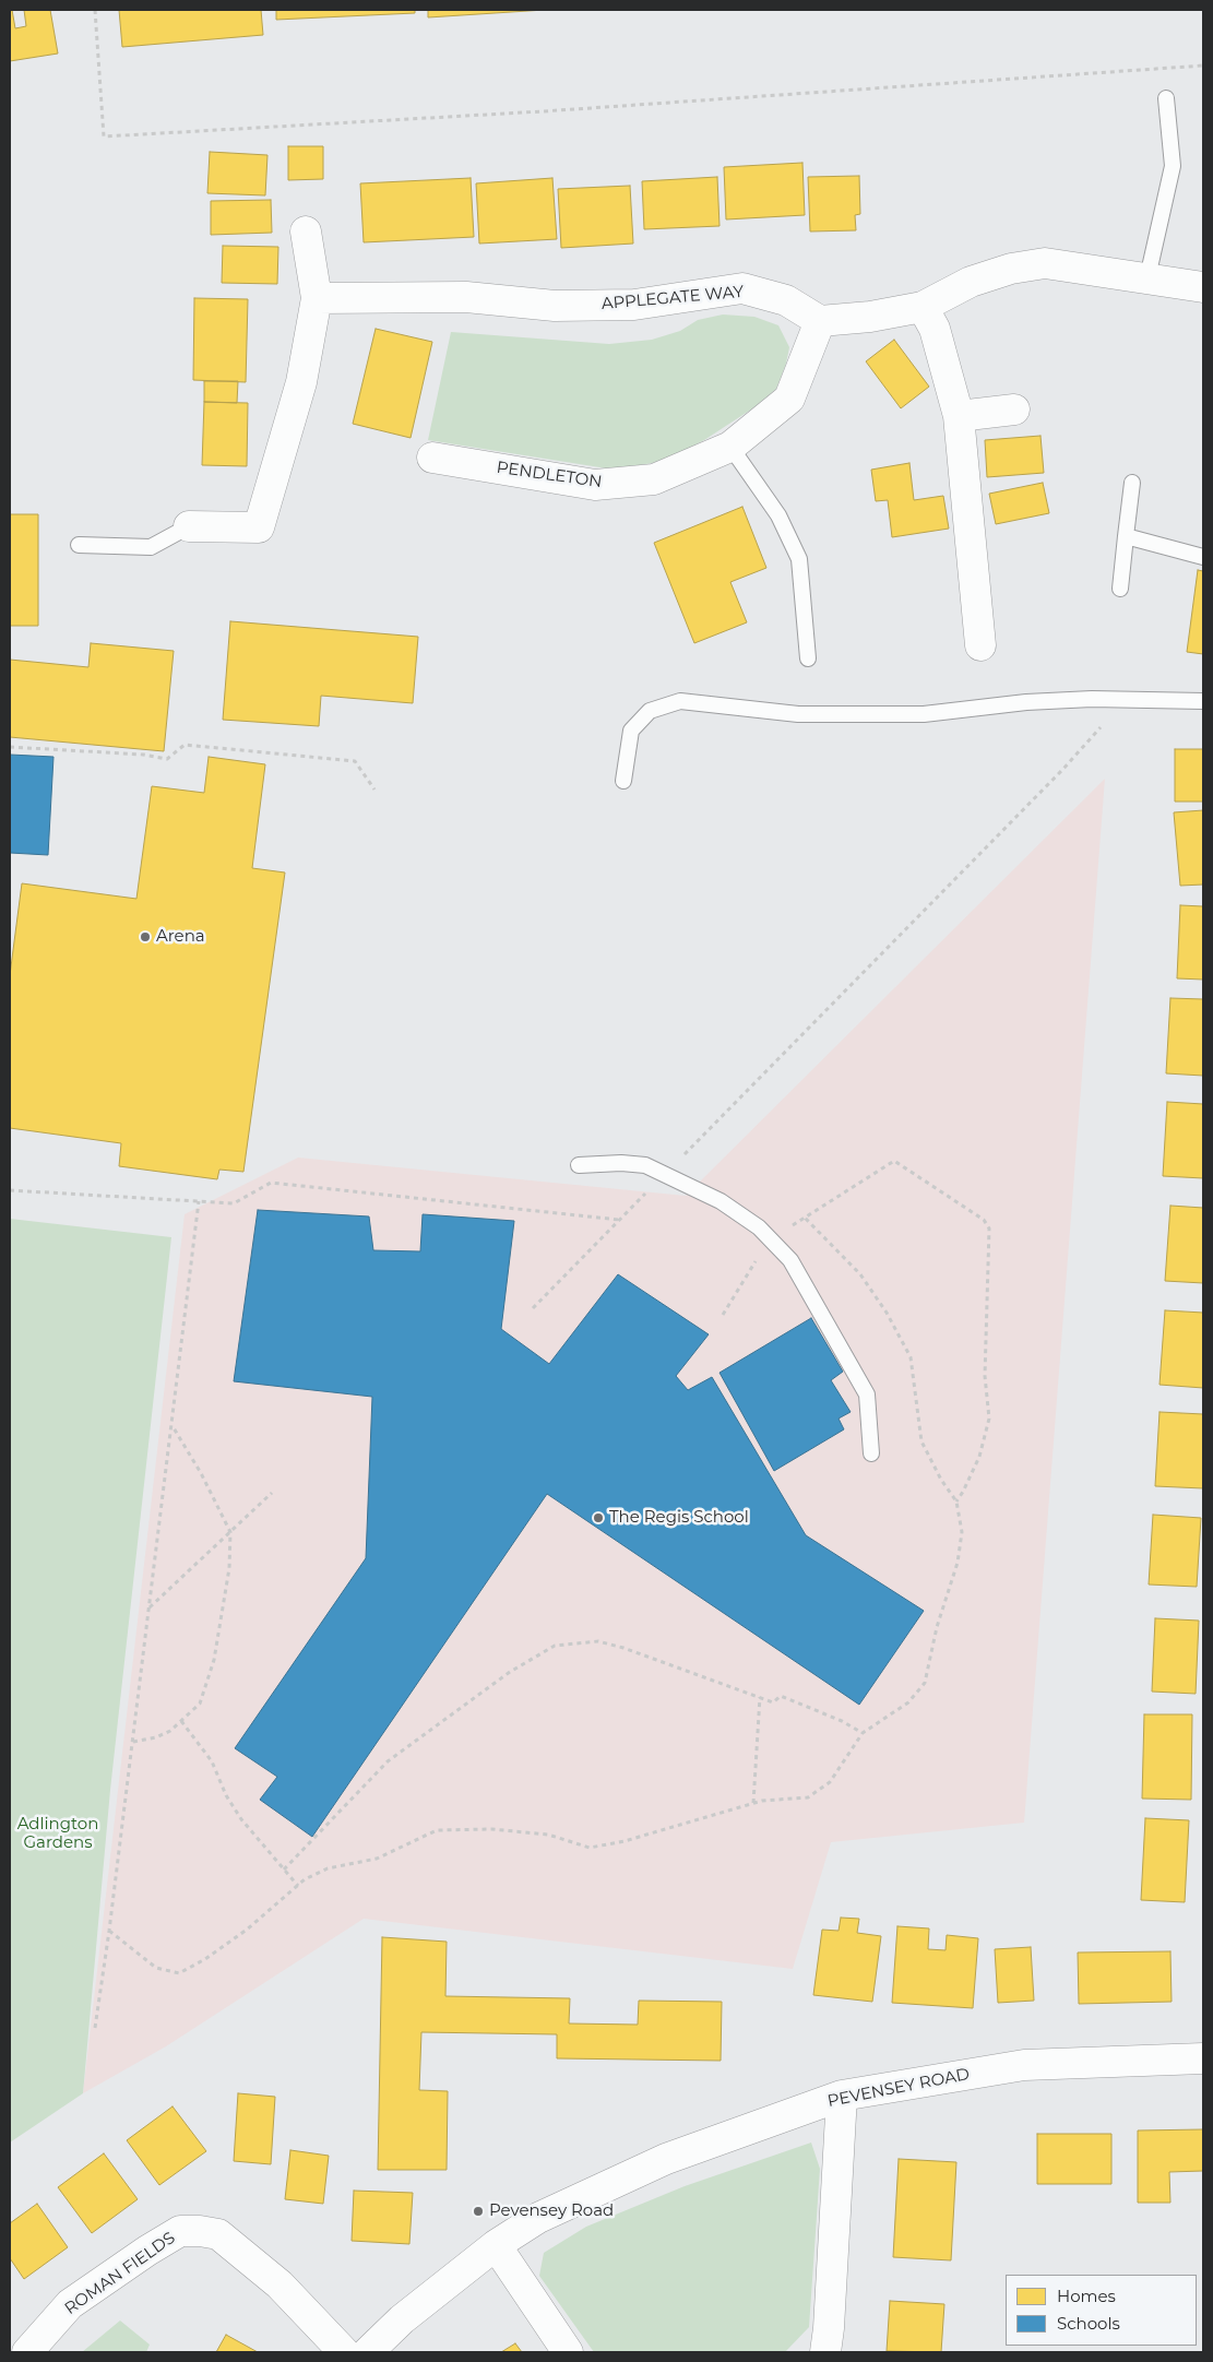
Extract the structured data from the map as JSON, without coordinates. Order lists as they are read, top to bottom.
{
  "streets": {
    "street": [
      "APPLEGATE WAY",
      "PENDLETON",
      "PEVENSEY ROAD",
      "ROMAN FIELDS"
    ]
  },
  "crossings": [
    ["APPLEGATE WAY", "PENDLETON"]
  ],
  "parks": ["Adlington Gardens"],
  "places": ["Arena", "The Regis School", "Pevensey Road"],
  "legend": ["Homes", "Schools"]
}
